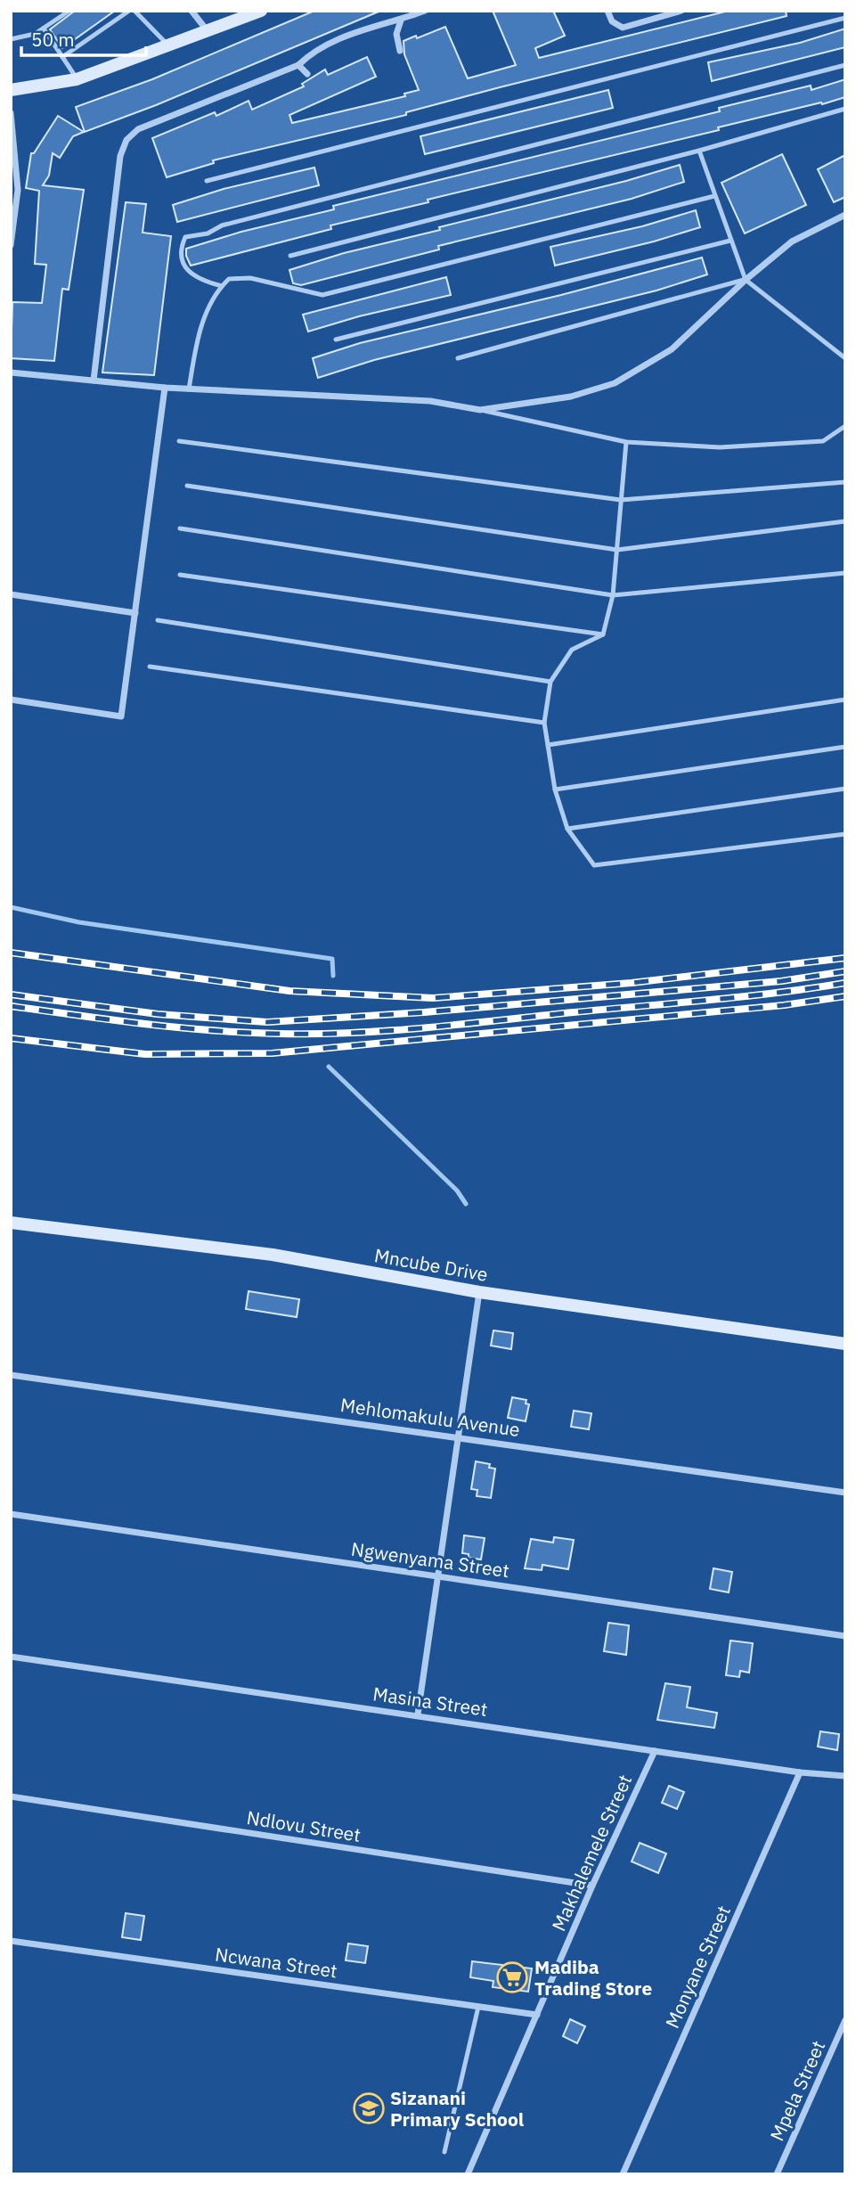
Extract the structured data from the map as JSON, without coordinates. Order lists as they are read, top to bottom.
{
  "streets": {
    "street": [
      "Mncube Drive",
      "Mehlomakulu Avenue",
      "Ngwenyama Street",
      "Masina Street",
      "Ndlovu Street",
      "Makhalemele Street",
      "Ncwana Street",
      "Monyane Street",
      "Mpela Street"
    ]
  },
  "crossings": [
    ["Masina Street", "Makhalemele Street"],
    ["Masina Street", "Monyane Street"],
    ["Ndlovu Street", "Makhalemele Street"],
    ["Makhalemele Street", "Ncwana Street"]
  ],
  "places": {
    "supermarket": ["Madiba Trading Store"],
    "school or university": ["Sizanani Primary School"]
  },
  "scale_bar": "50 m"
}
